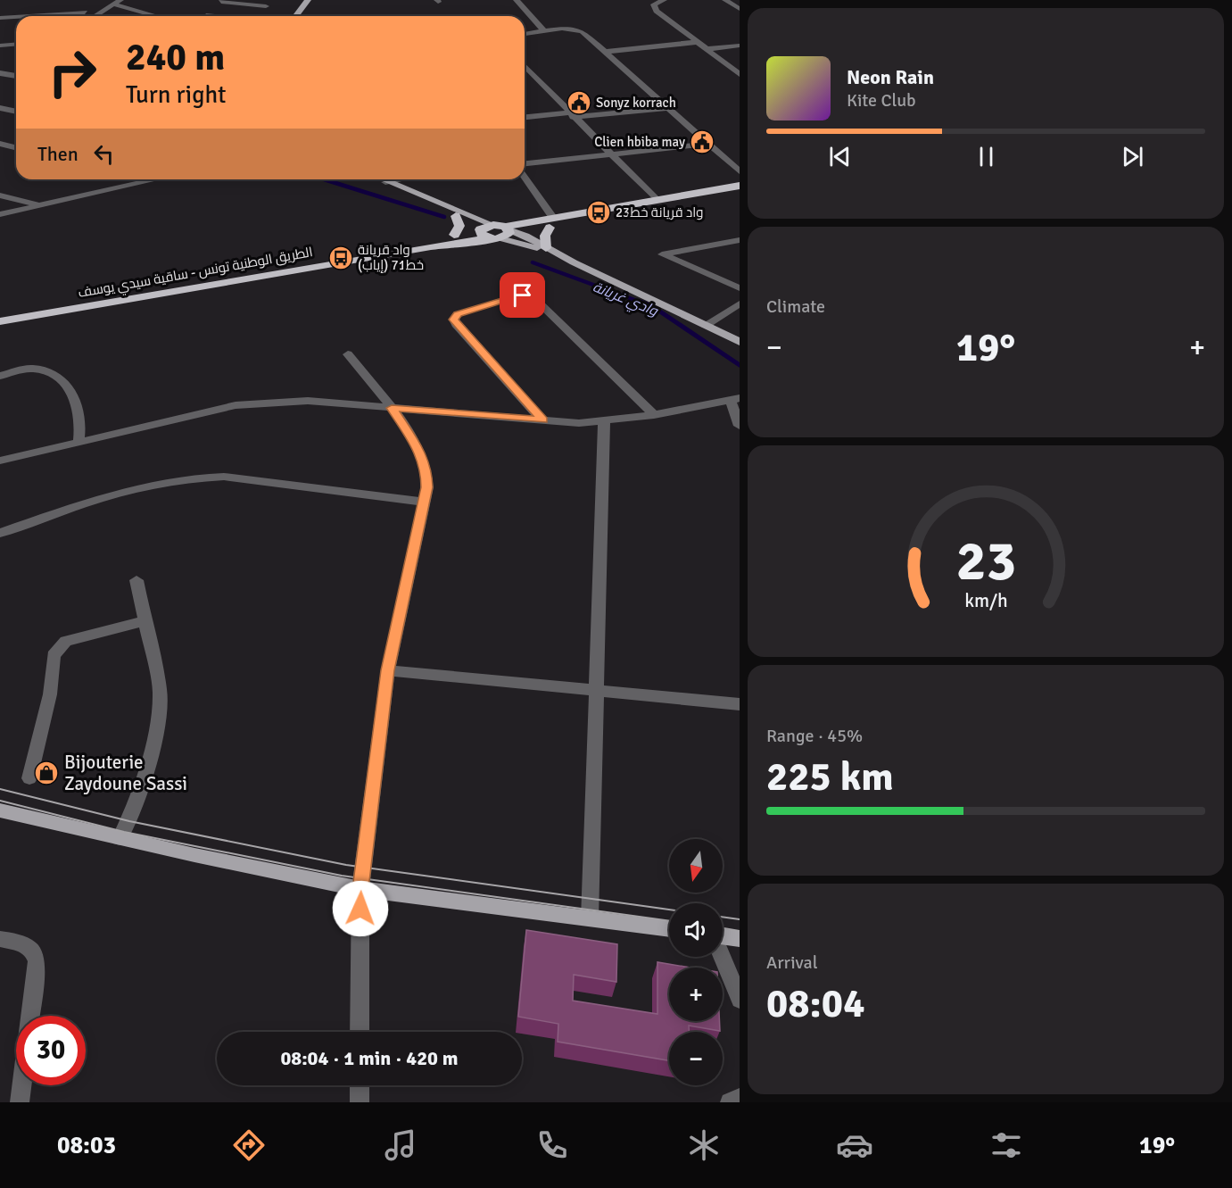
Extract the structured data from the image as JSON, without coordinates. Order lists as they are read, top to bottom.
{
  "streets": {
    "highway": ["الطريق الوطنية تونس - ساقية سيدي يوسف"]
  },
  "water": ["وادي غريانة"],
  "places": {
    "public building": ["Sonyz korrach", "Clien hbiba may"],
    "bus stop": ["واد قريانة خط23", "واد قريانة خط71 (إياب)"],
    "shop": ["Bijouterie Zaydoune Sassi"]
  },
  "north": "bottom",
  "page": {
    "turn": ["240 m", "Turn right"],
    "song": ["Neon Rain", "Kite Club"],
    "then": "Then",
    "tile": [
      "Climate",
      ["Range · 45%", "225 km"],
      ["Arrival", "08:04"]
    ],
    "heat": ["−", "19°", "+"],
    "map_buttons": ["+", "−"],
    "limit": "30",
    "trip": "08:04 · 1 min · 420 m",
    "tabs": ["08:03", "19°"],
    "gauge": ["23", "km/h"]
  }
}
